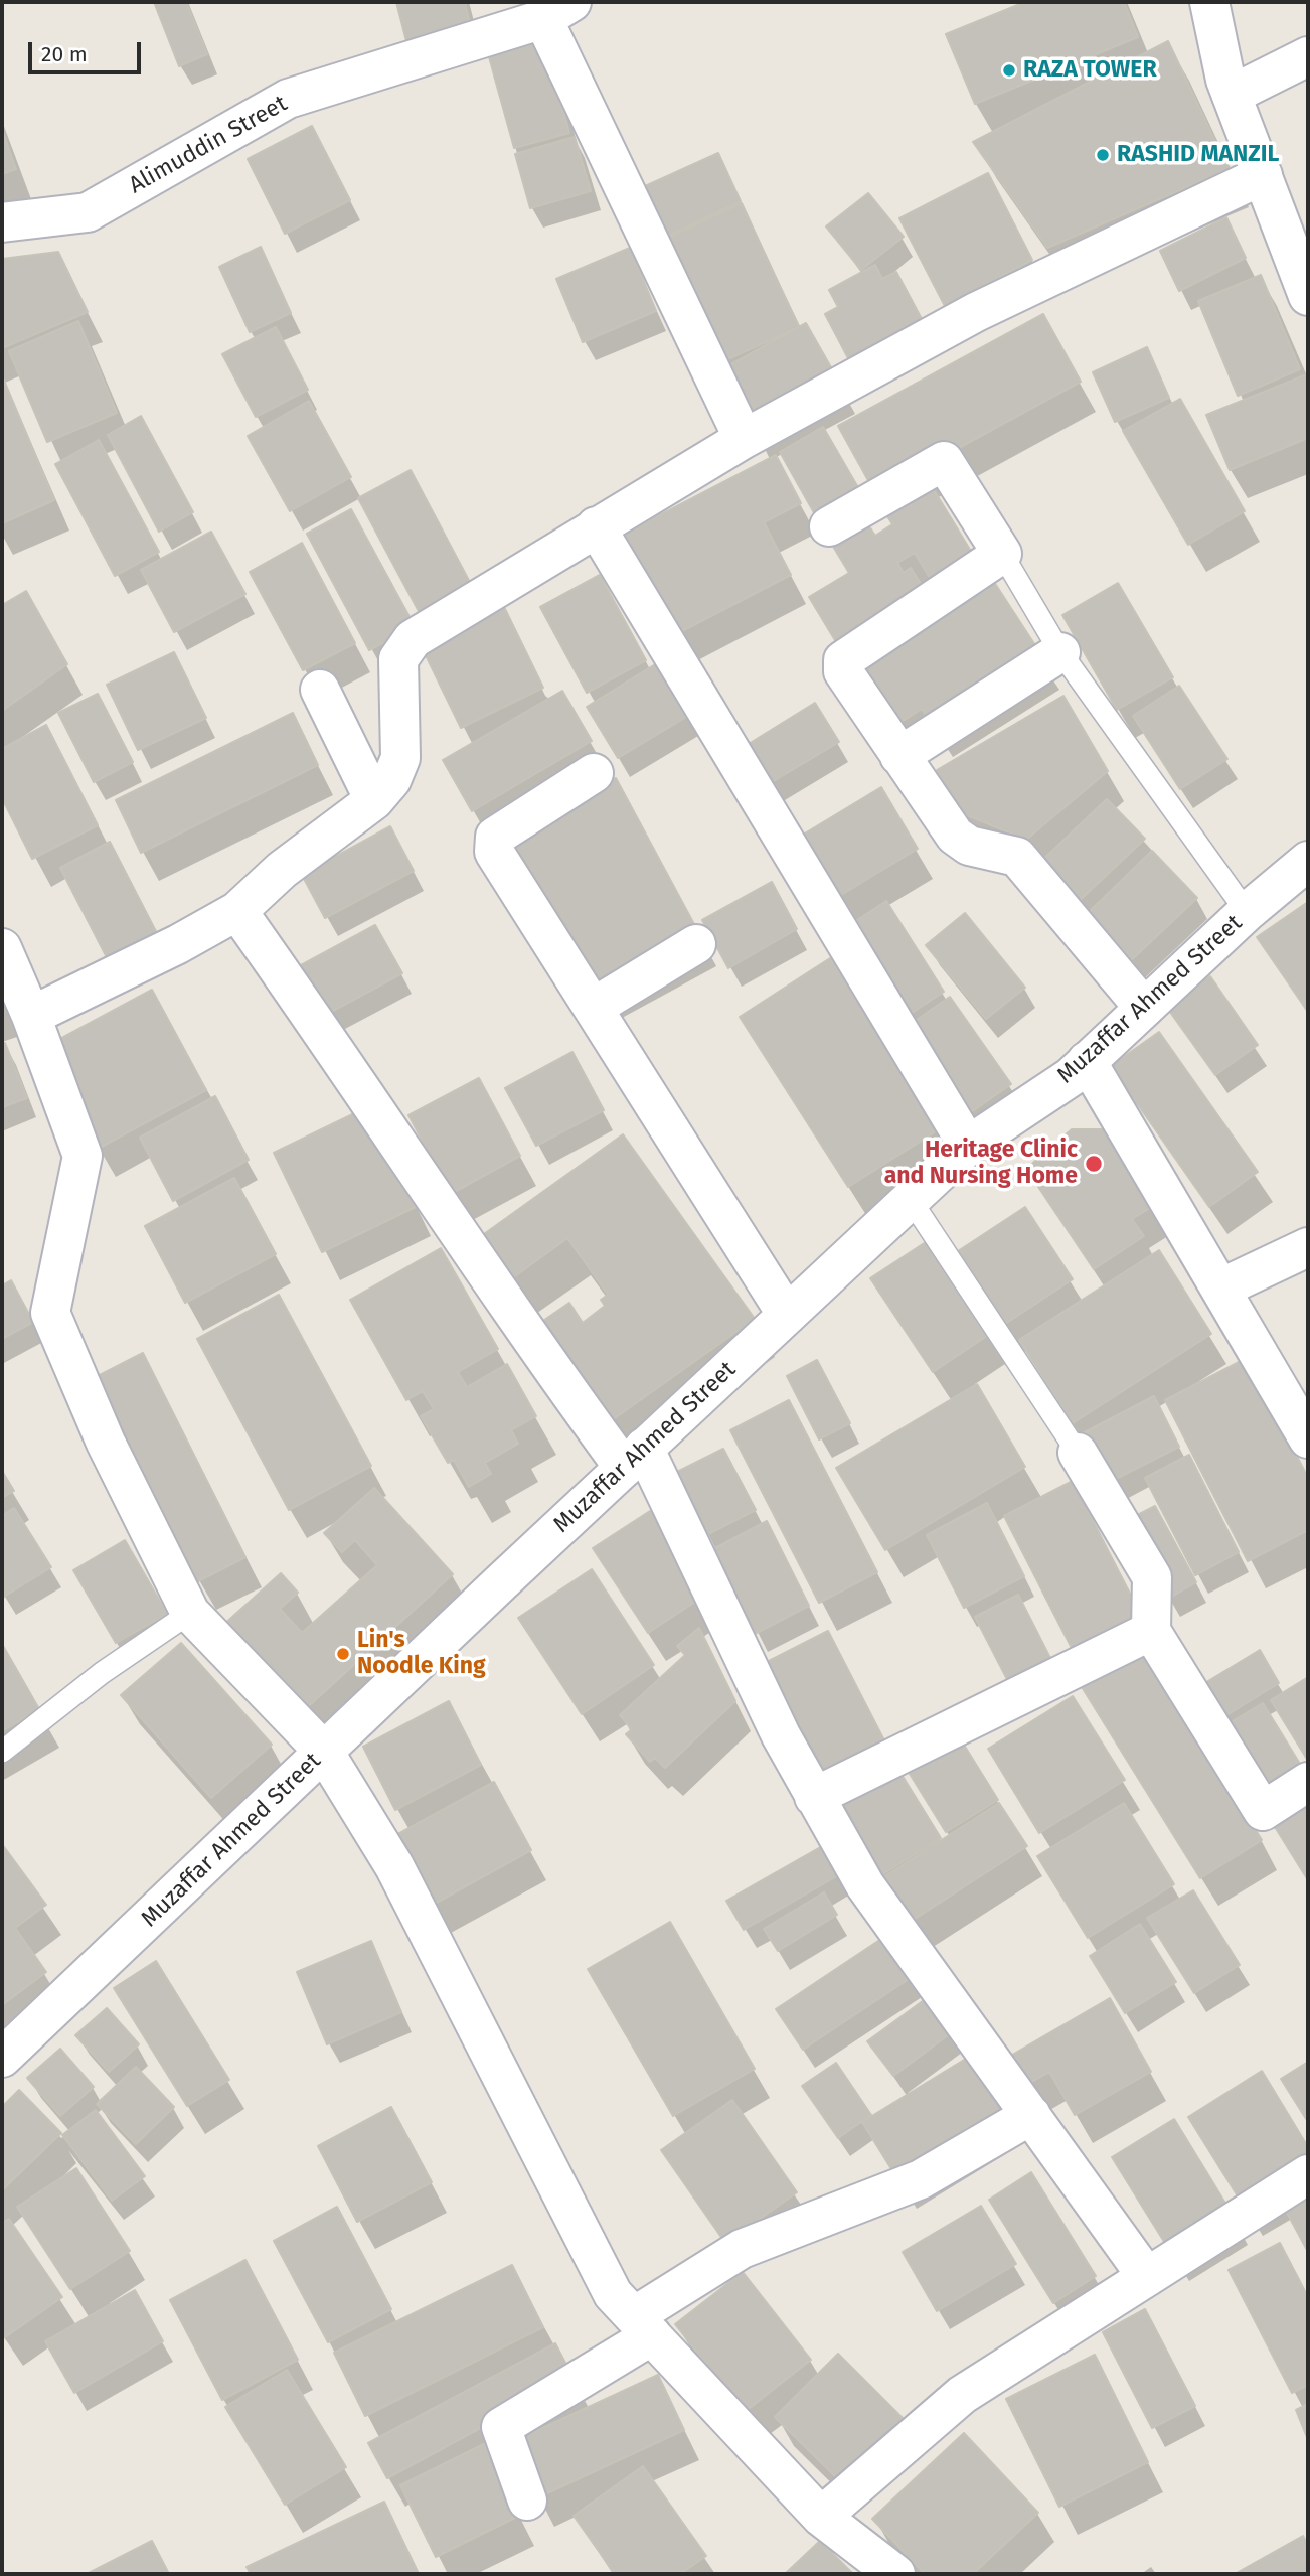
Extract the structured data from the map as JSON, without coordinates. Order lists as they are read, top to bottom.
{
  "streets": {
    "street": ["Alimuddin Street", "Muzaffar Ahmed Street"]
  },
  "places": [
    "RAZA TOWER",
    "RASHID MANZIL",
    "Heritage Clinic and Nursing Home",
    "Lin's Noodle King"
  ],
  "scale_bar": "20 m"
}
